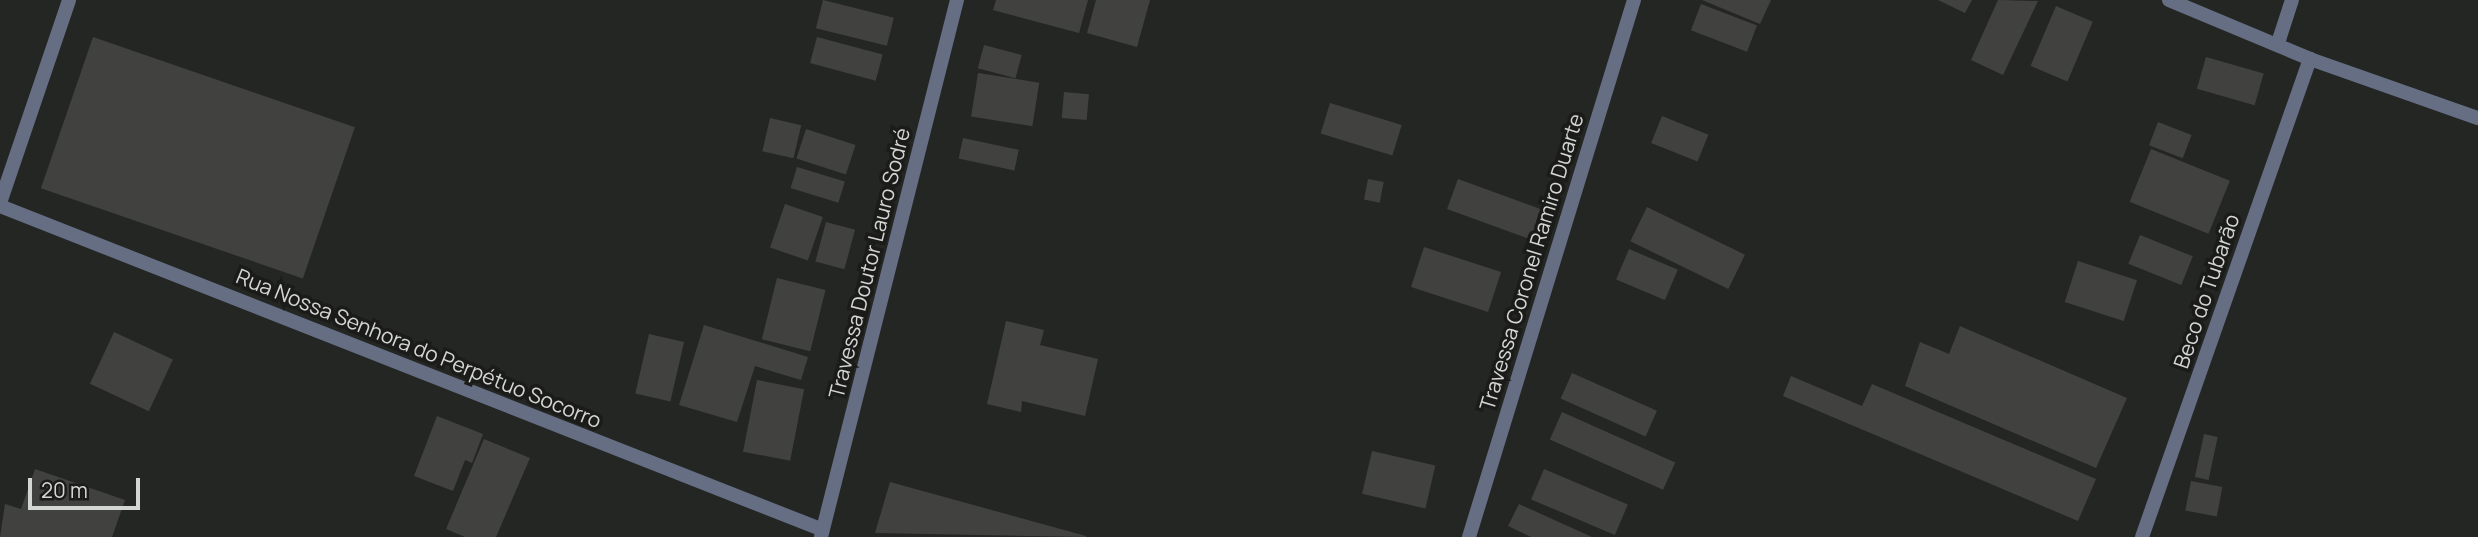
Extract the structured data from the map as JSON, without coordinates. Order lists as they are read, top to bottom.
{
  "streets": {
    "street": [
      "Travessa Coronel Ramiro Duarte",
      "Travessa Doutor Lauro Sodré",
      "Beco do Tubarão",
      "Rua Nossa Senhora do Perpétuo Socorro"
    ]
  },
  "crossings": [
    ["Travessa Doutor Lauro Sodré", "Rua Nossa Senhora do Perpétuo Socorro"]
  ],
  "scale_bar": "20 m"
}
